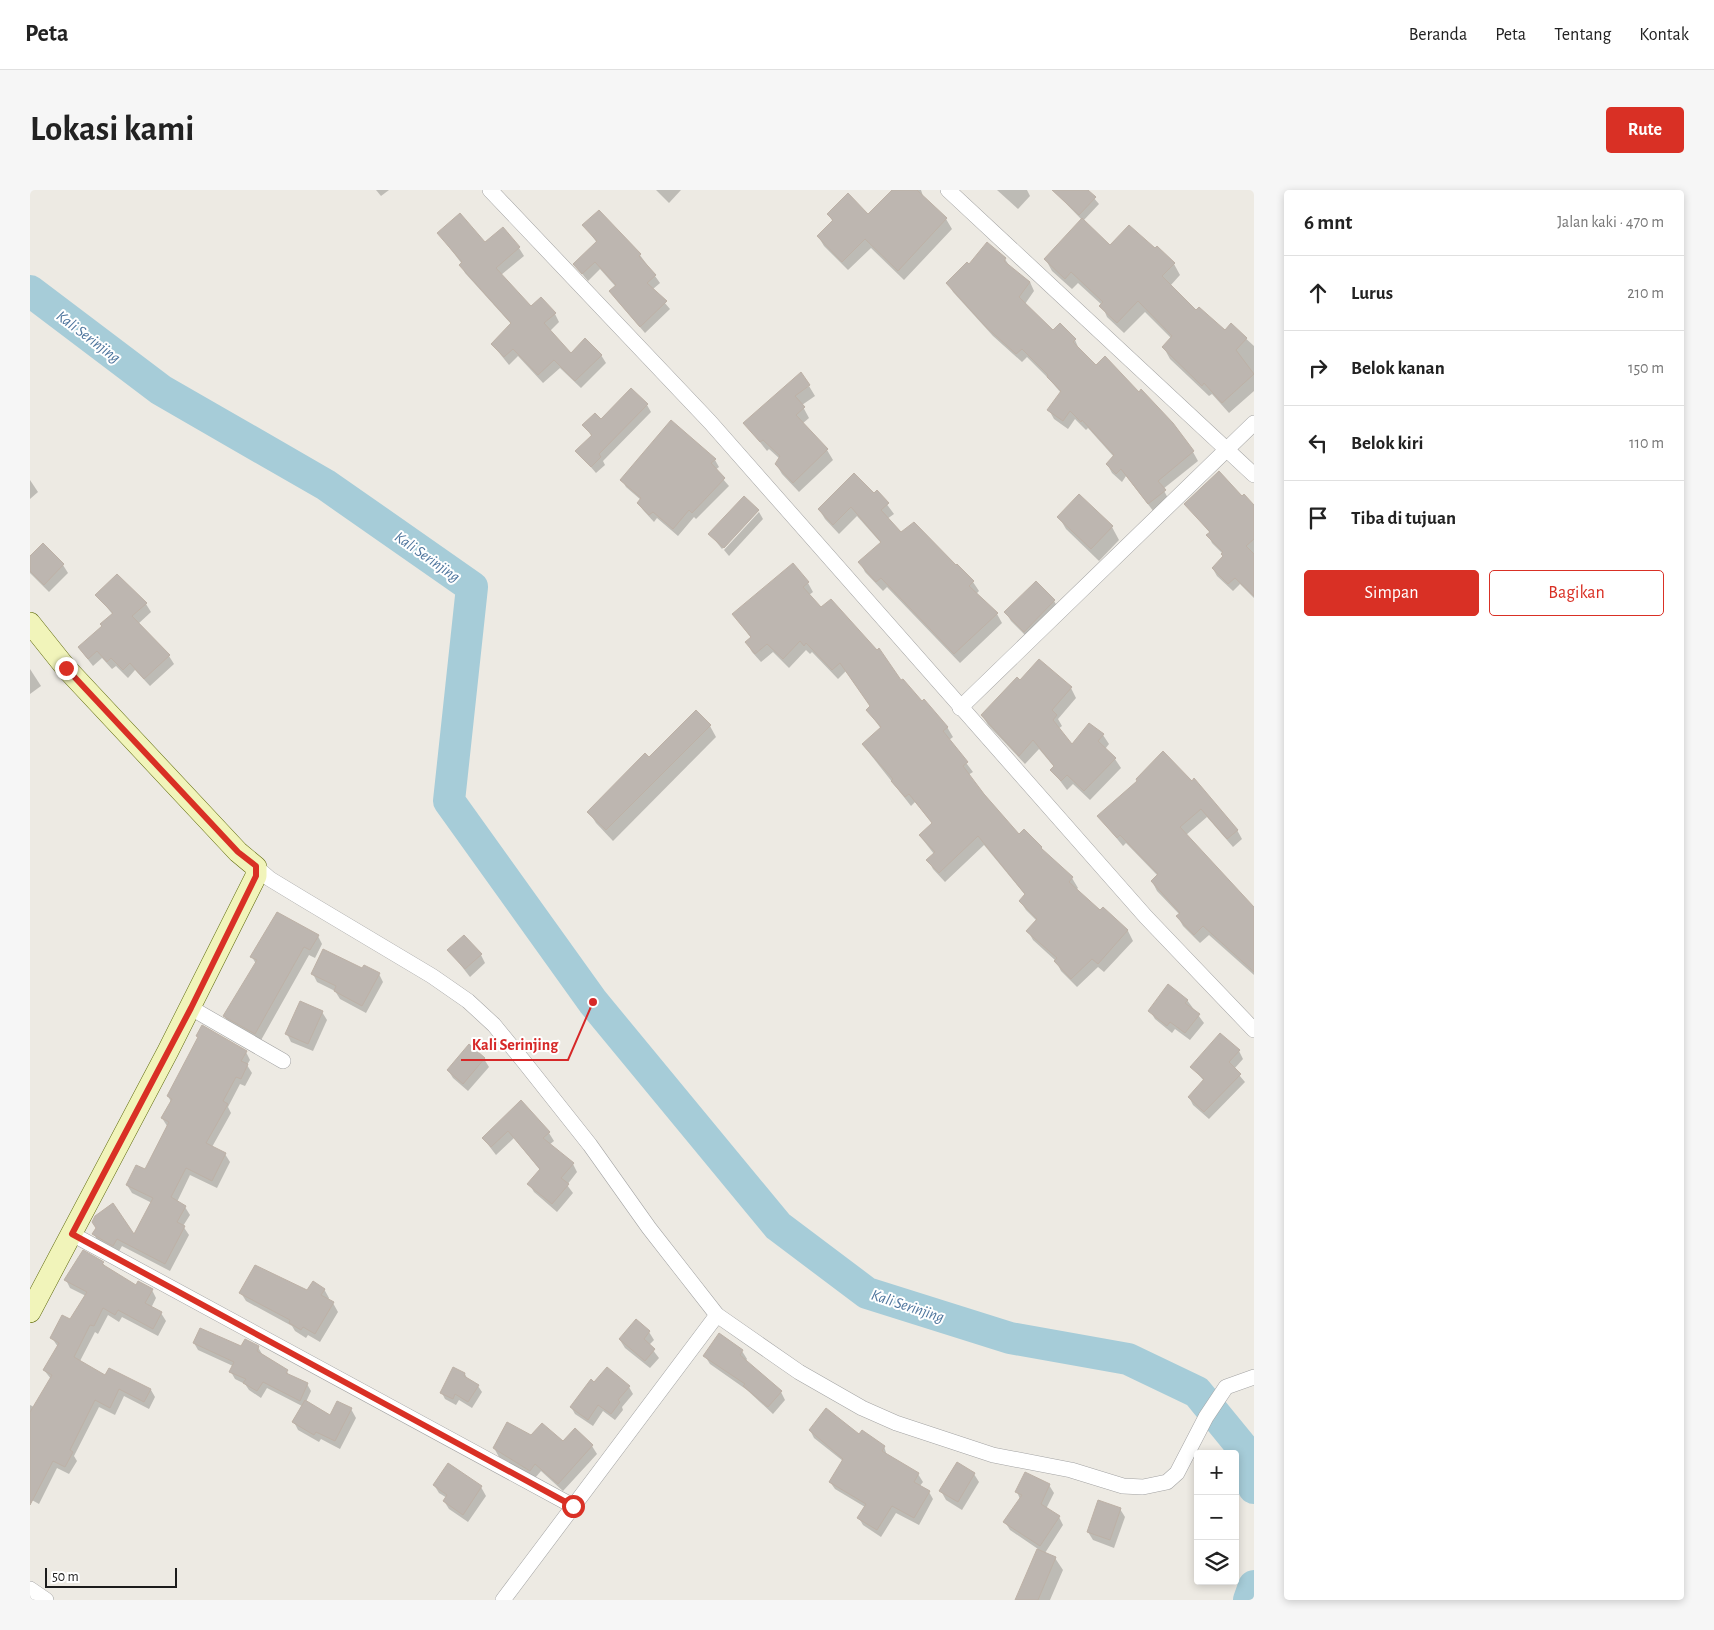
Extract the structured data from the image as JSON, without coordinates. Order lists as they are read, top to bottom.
{
  "water": ["Kali Serinjing"],
  "places": ["Kali Serinjing"],
  "scale_bar": "50 m",
  "page": {
    "header": "Peta",
    "nav": [
      "Beranda",
      "Peta",
      "Tentang",
      "Kontak"
    ],
    "buttons": [
      "Rute",
      ["Simpan", "Bagikan"]
    ],
    "title": "Lokasi kami",
    "heading": ["6 mnt", "Jalan kaki · 470 m"],
    "list": [
      ["Lurus", "210 m"],
      ["Belok kanan", "150 m"],
      ["Belok kiri", "110 m"],
      "Tiba di tujuan"
    ],
    "map_buttons": ["+", "−"],
    "scale": "50 m"
  }
}
